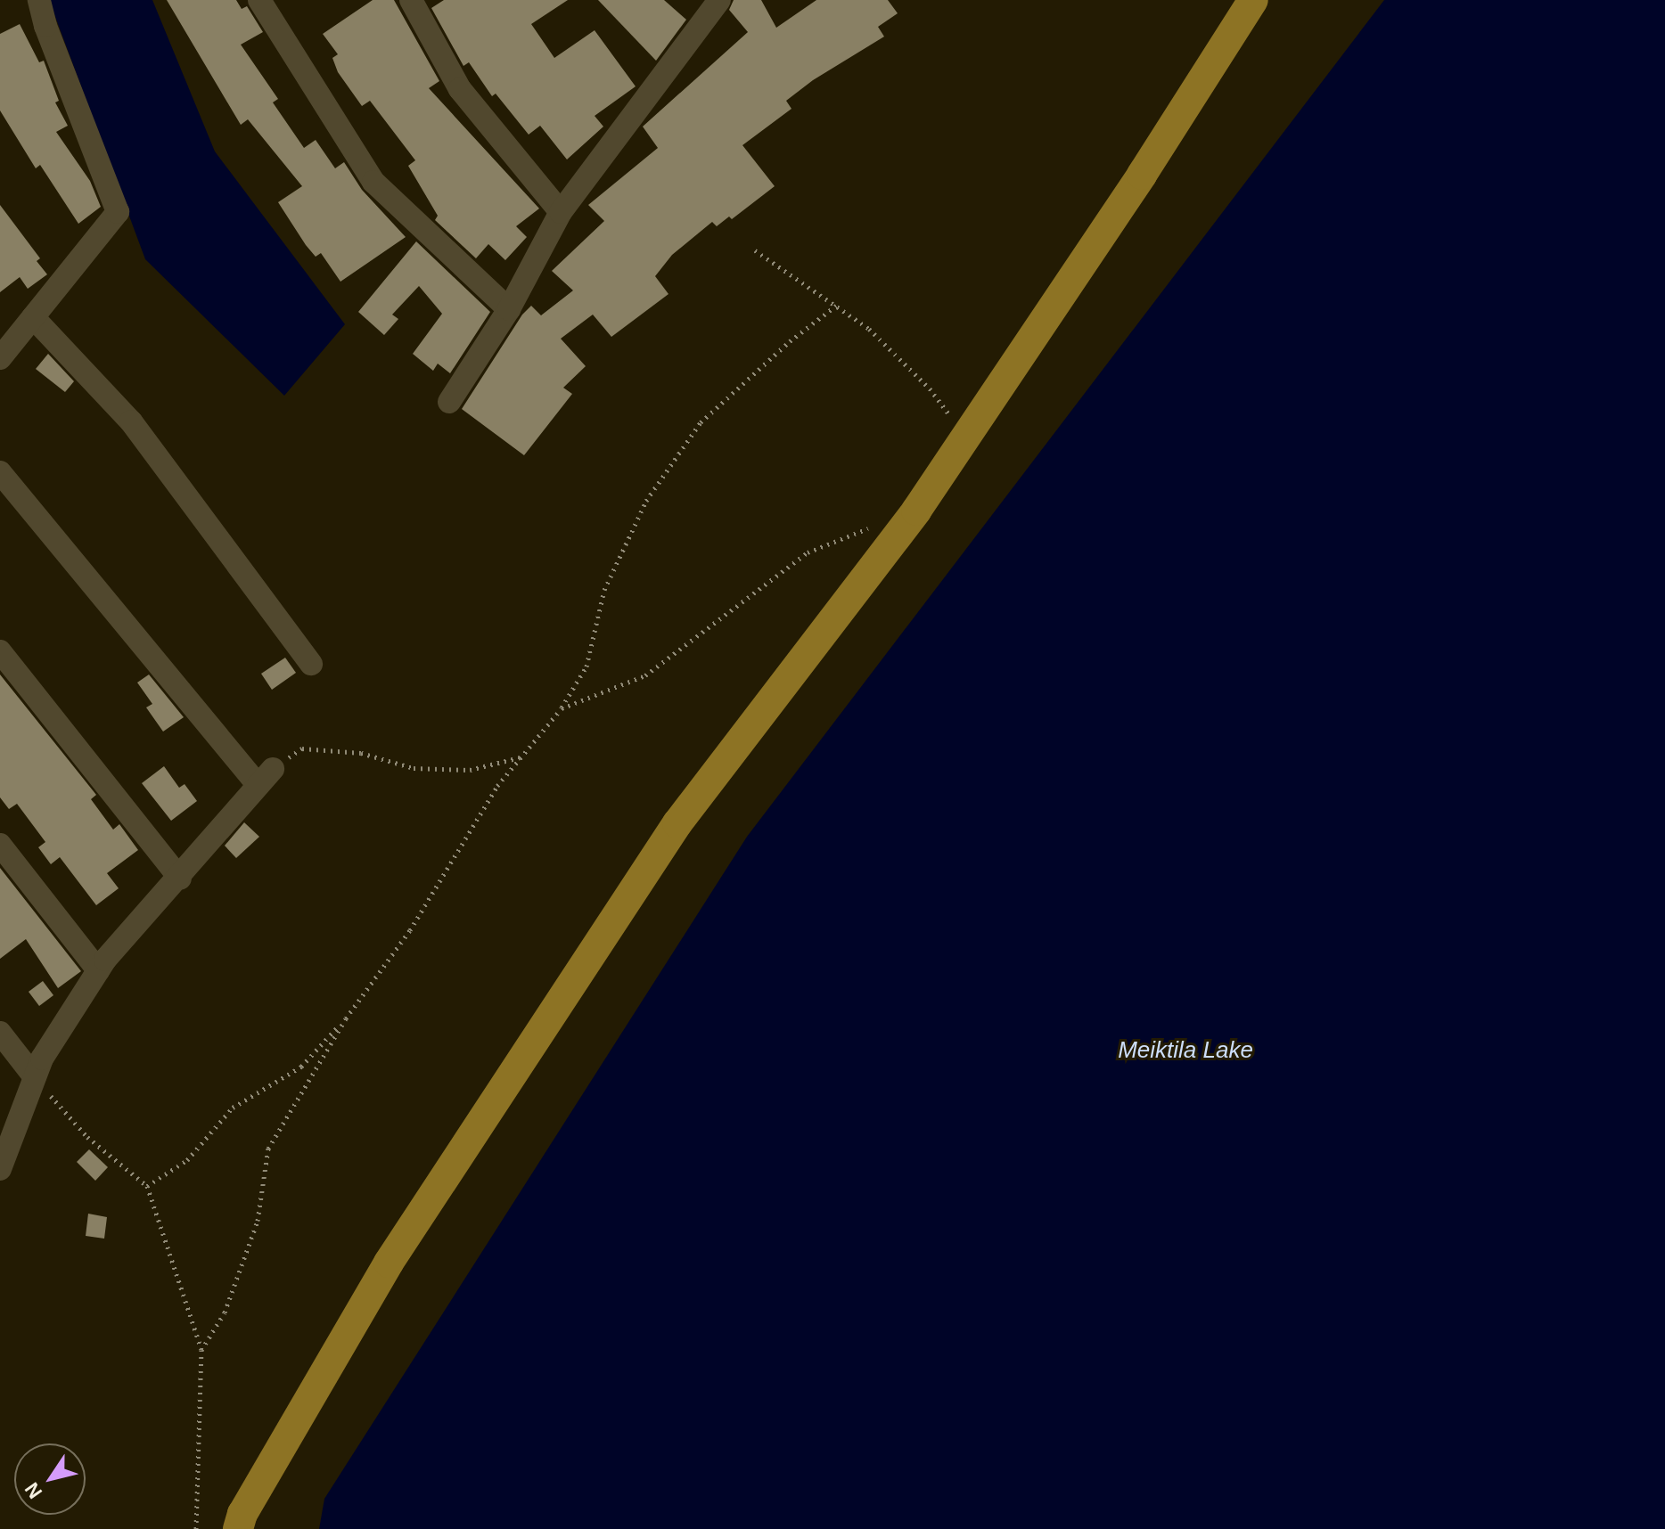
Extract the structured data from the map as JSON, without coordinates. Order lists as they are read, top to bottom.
{
  "water": ["Meiktila Lake"],
  "north": "bottom left"
}
